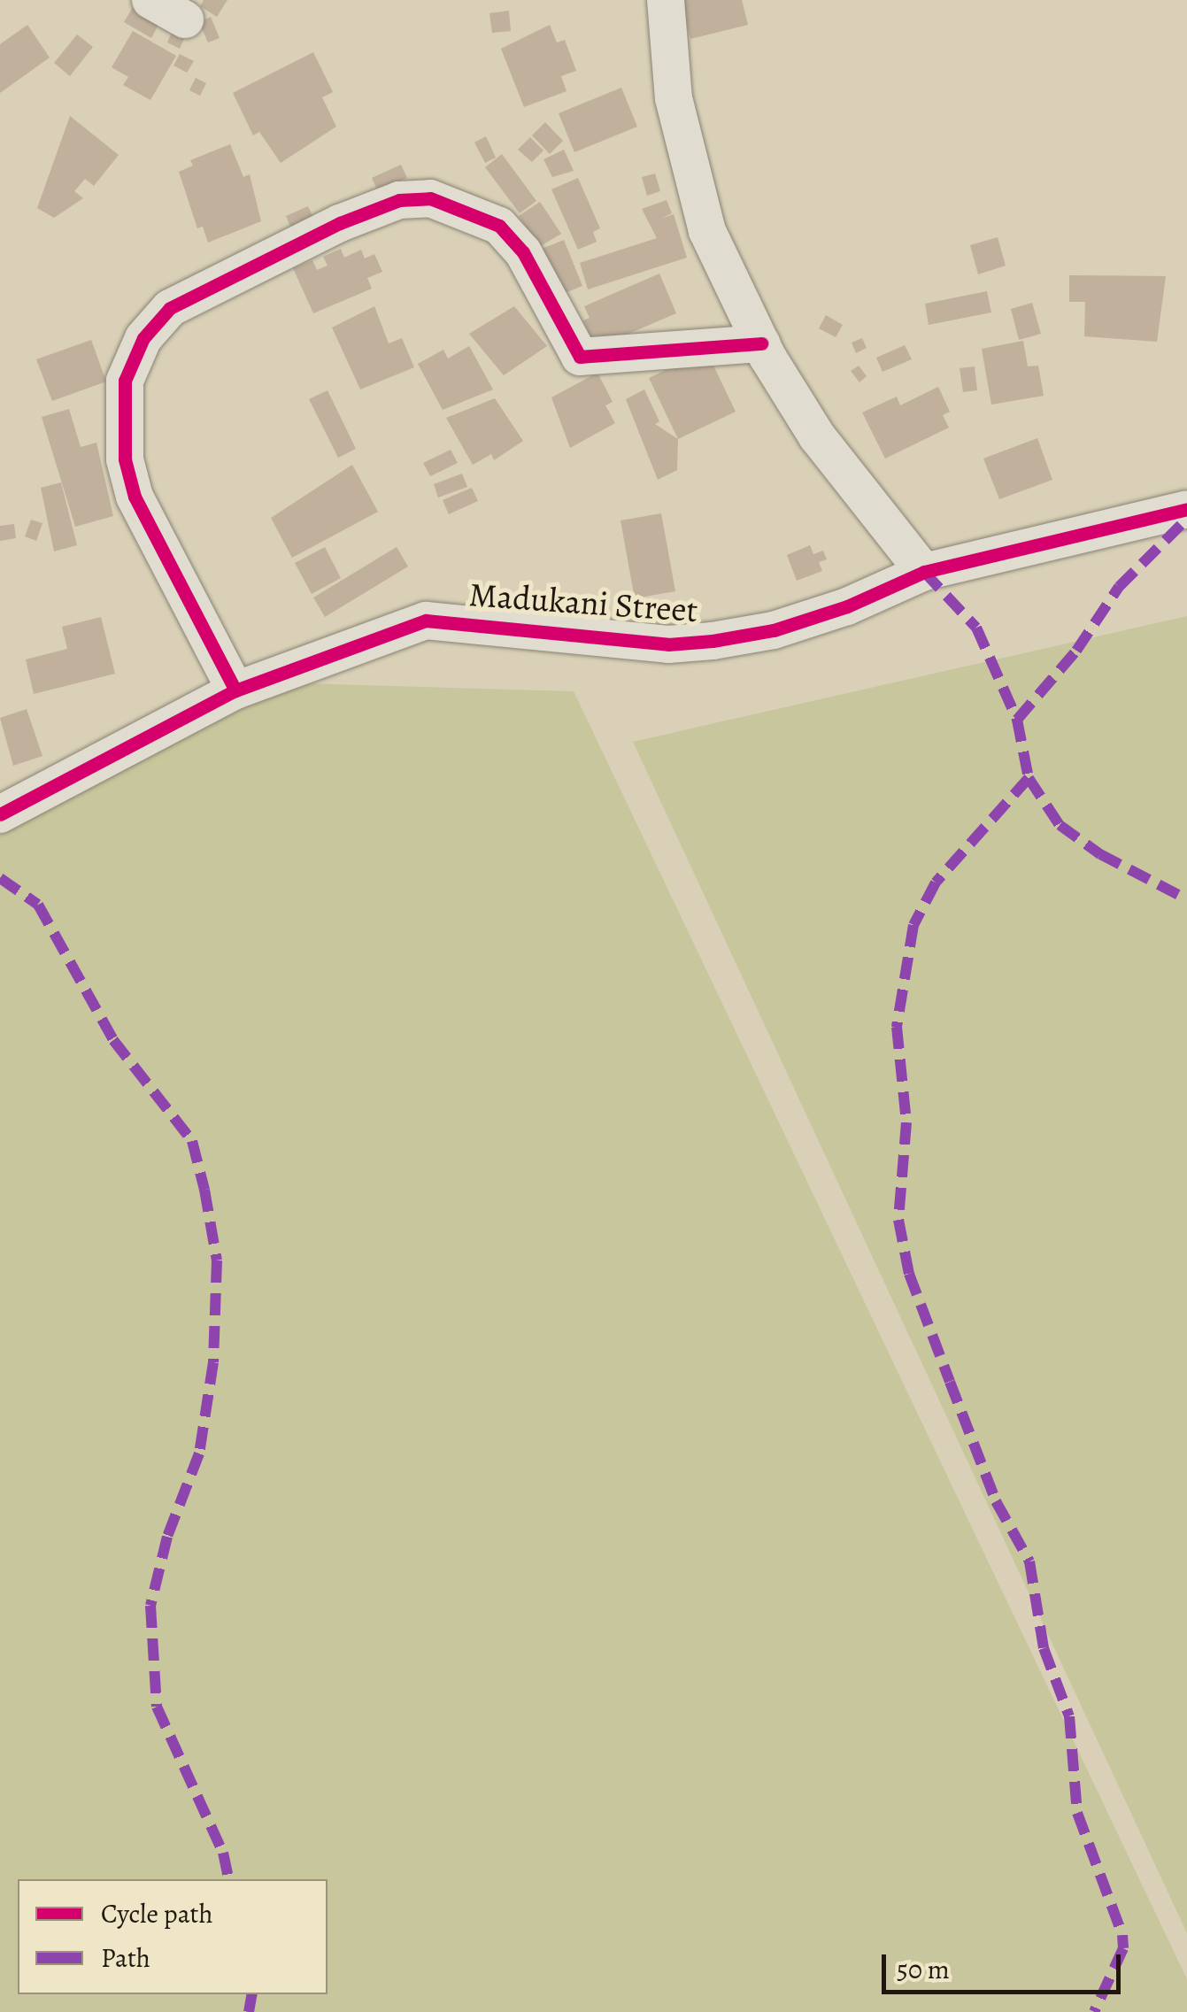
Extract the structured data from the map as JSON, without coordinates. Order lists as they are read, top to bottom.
{
  "streets": {
    "street": ["Madukani Street"]
  },
  "legend": ["Cycle path", "Path"],
  "scale_bar": "50 m"
}
